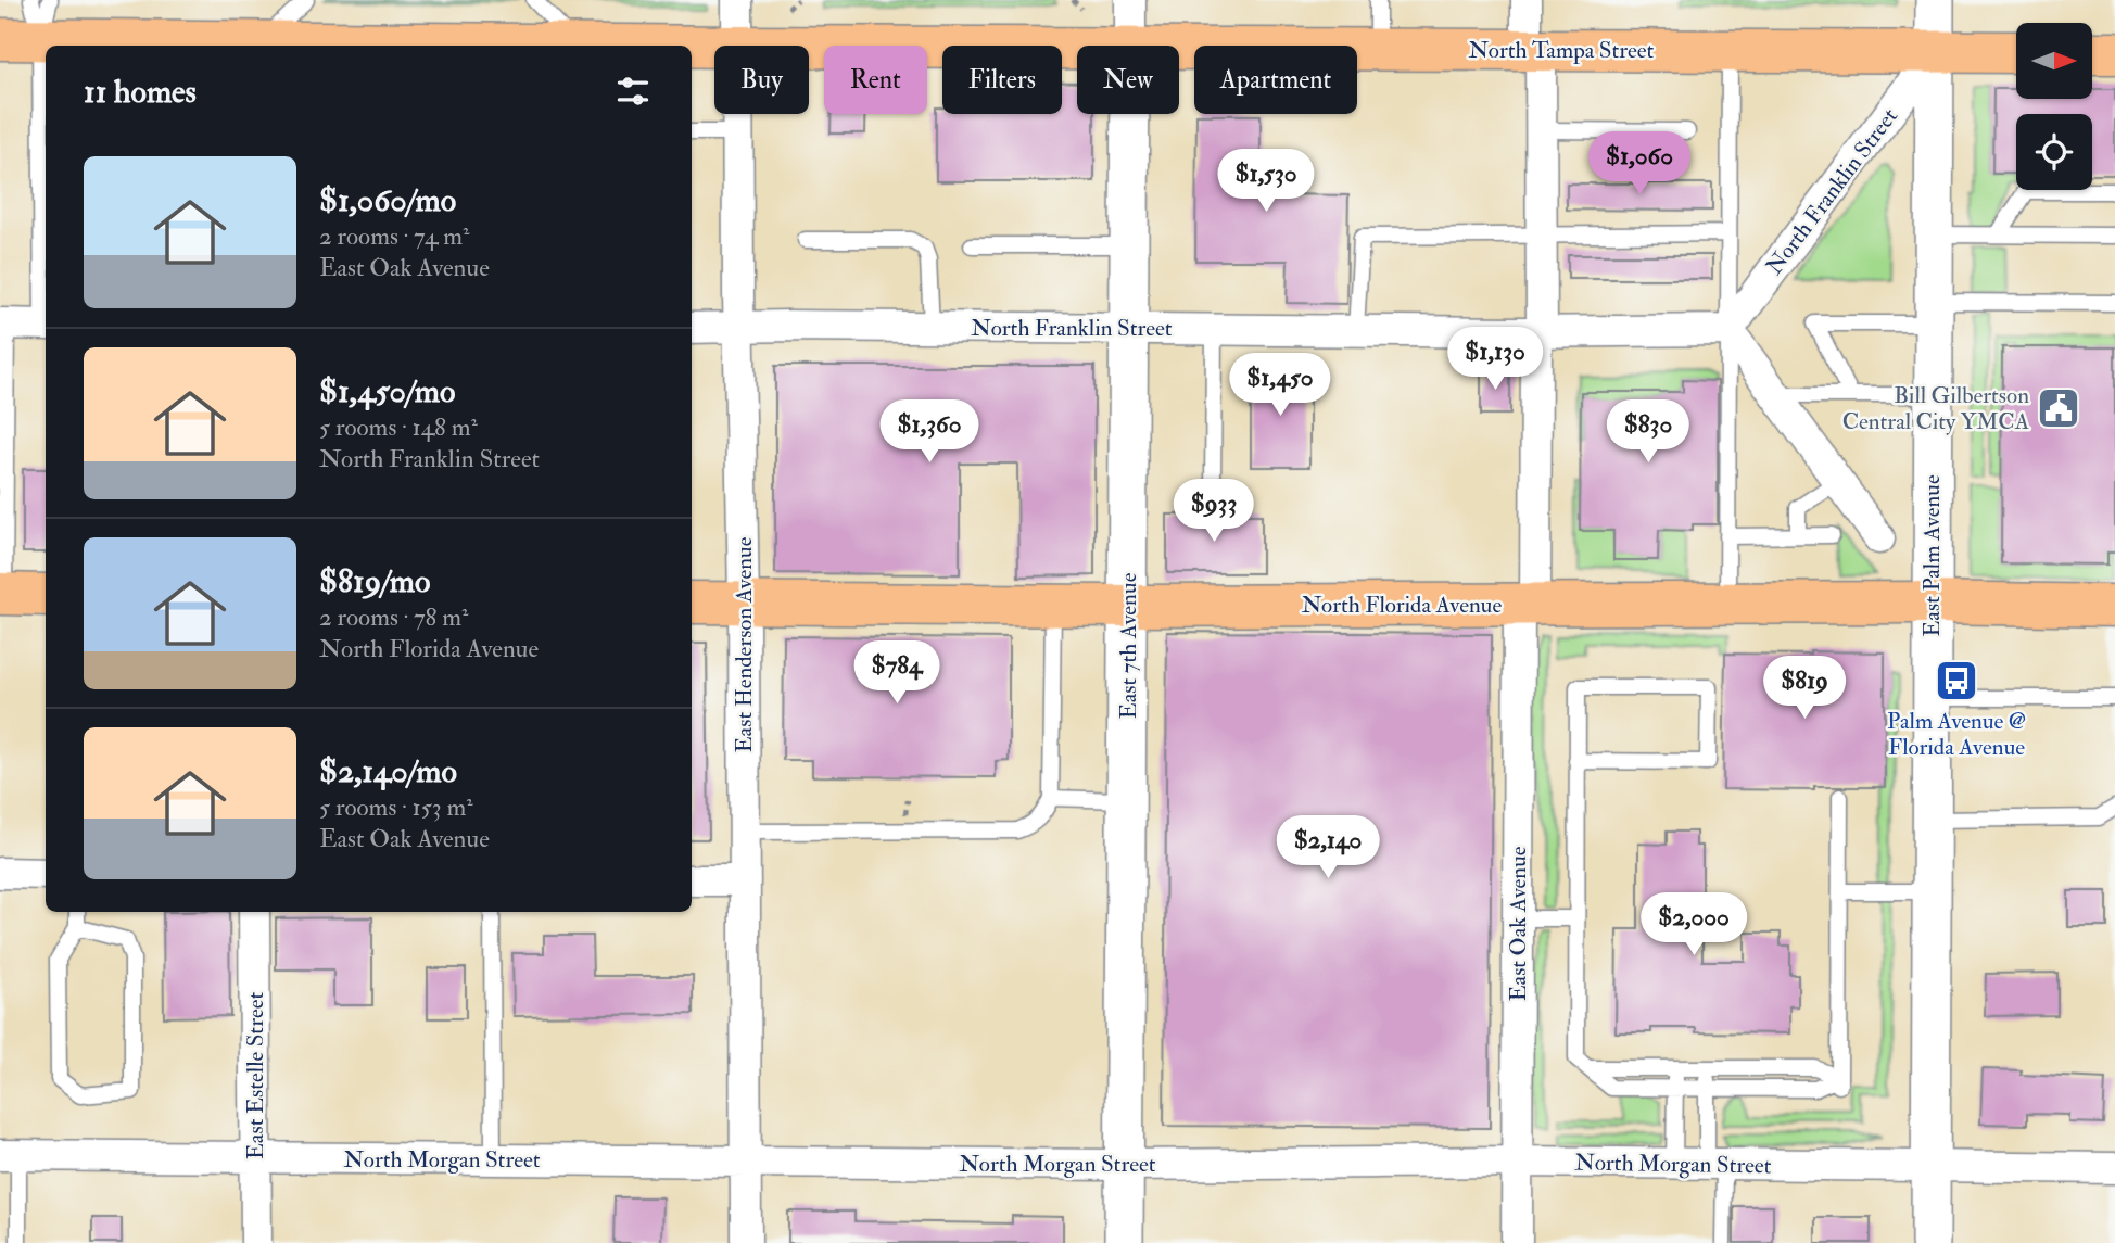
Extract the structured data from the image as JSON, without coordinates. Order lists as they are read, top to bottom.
{
  "streets": {
    "main road": ["North Tampa Street", "North Florida Avenue"],
    "street": [
      "North Franklin Street",
      "East Palm Avenue",
      "East Henderson Avenue",
      "East 7th Avenue",
      "East Oak Avenue",
      "East Estelle Street",
      "North Morgan Street"
    ]
  },
  "crossings": [
    ["North Tampa Street", "North Franklin Street"],
    ["North Tampa Street", "East Palm Avenue"],
    ["North Tampa Street", "East Oak Avenue"],
    ["North Franklin Street", "East Palm Avenue"],
    ["North Franklin Street", "East Henderson Avenue"],
    ["North Franklin Street", "East 7th Avenue"],
    ["North Franklin Street", "East Oak Avenue"],
    ["East Palm Avenue", "North Florida Avenue"],
    ["East Palm Avenue", "North Morgan Street"],
    ["North Florida Avenue", "East Henderson Avenue"],
    ["North Florida Avenue", "East 7th Avenue"],
    ["North Florida Avenue", "East Oak Avenue"],
    ["East Henderson Avenue", "North Morgan Street"],
    ["East 7th Avenue", "North Morgan Street"],
    ["East Oak Avenue", "North Morgan Street"],
    ["East Estelle Street", "North Morgan Street"]
  ],
  "places": {
    "public building": ["Bill Gilbertson Central City YMCA"],
    "bus stop": ["Palm Avenue @ Florida Avenue"]
  },
  "north": "right",
  "page": {
    "chip": [
      "Buy",
      "Rent",
      "Filters",
      "New",
      "Apartment"
    ],
    "heading": "11 homes",
    "price": [
      "$1,060",
      "$1,530",
      "$1,130",
      "$1,450",
      "$1,360",
      "$830",
      "$933",
      "$784",
      "$819",
      "$2,140",
      "$2,000"
    ],
    "list": [
      {
        "name": "$1,060/mo",
        "note": "2 rooms · 74 m² · East Oak Avenue"
      },
      {
        "name": "$1,450/mo",
        "note": "5 rooms · 148 m² · North Franklin Street"
      },
      {
        "name": "$819/mo",
        "note": "2 rooms · 78 m² · North Florida Avenue"
      },
      {
        "name": "$2,140/mo",
        "note": "5 rooms · 153 m² · East Oak Avenue"
      }
    ]
  }
}
